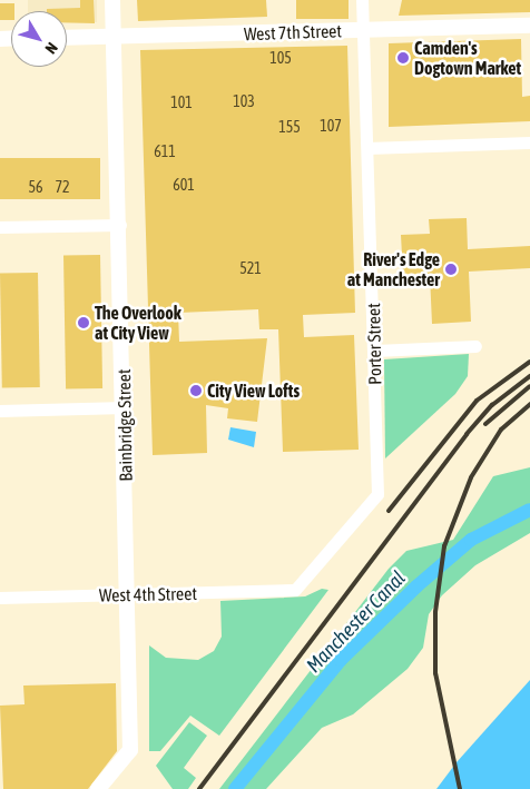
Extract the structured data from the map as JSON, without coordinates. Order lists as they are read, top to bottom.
{
  "streets": {
    "street": [
      "West 7th Street",
      "Porter Street",
      "Bainbridge Street",
      "West 4th Street"
    ]
  },
  "crossings": [
    ["West 7th Street", "Porter Street"],
    ["West 7th Street", "Bainbridge Street"],
    ["Porter Street", "West 4th Street"],
    ["Bainbridge Street", "West 4th Street"]
  ],
  "water": ["Manchester Canal"],
  "places": [
    "Camden's Dogtown Market",
    "River's Edge at Manchester",
    "The Overlook at City View",
    "City View Lofts"
  ],
  "house_numbers": [
    "105",
    "103",
    "101",
    "107",
    "155",
    "611",
    "601",
    "56",
    "72",
    "521"
  ],
  "north": "bottom right"
}
